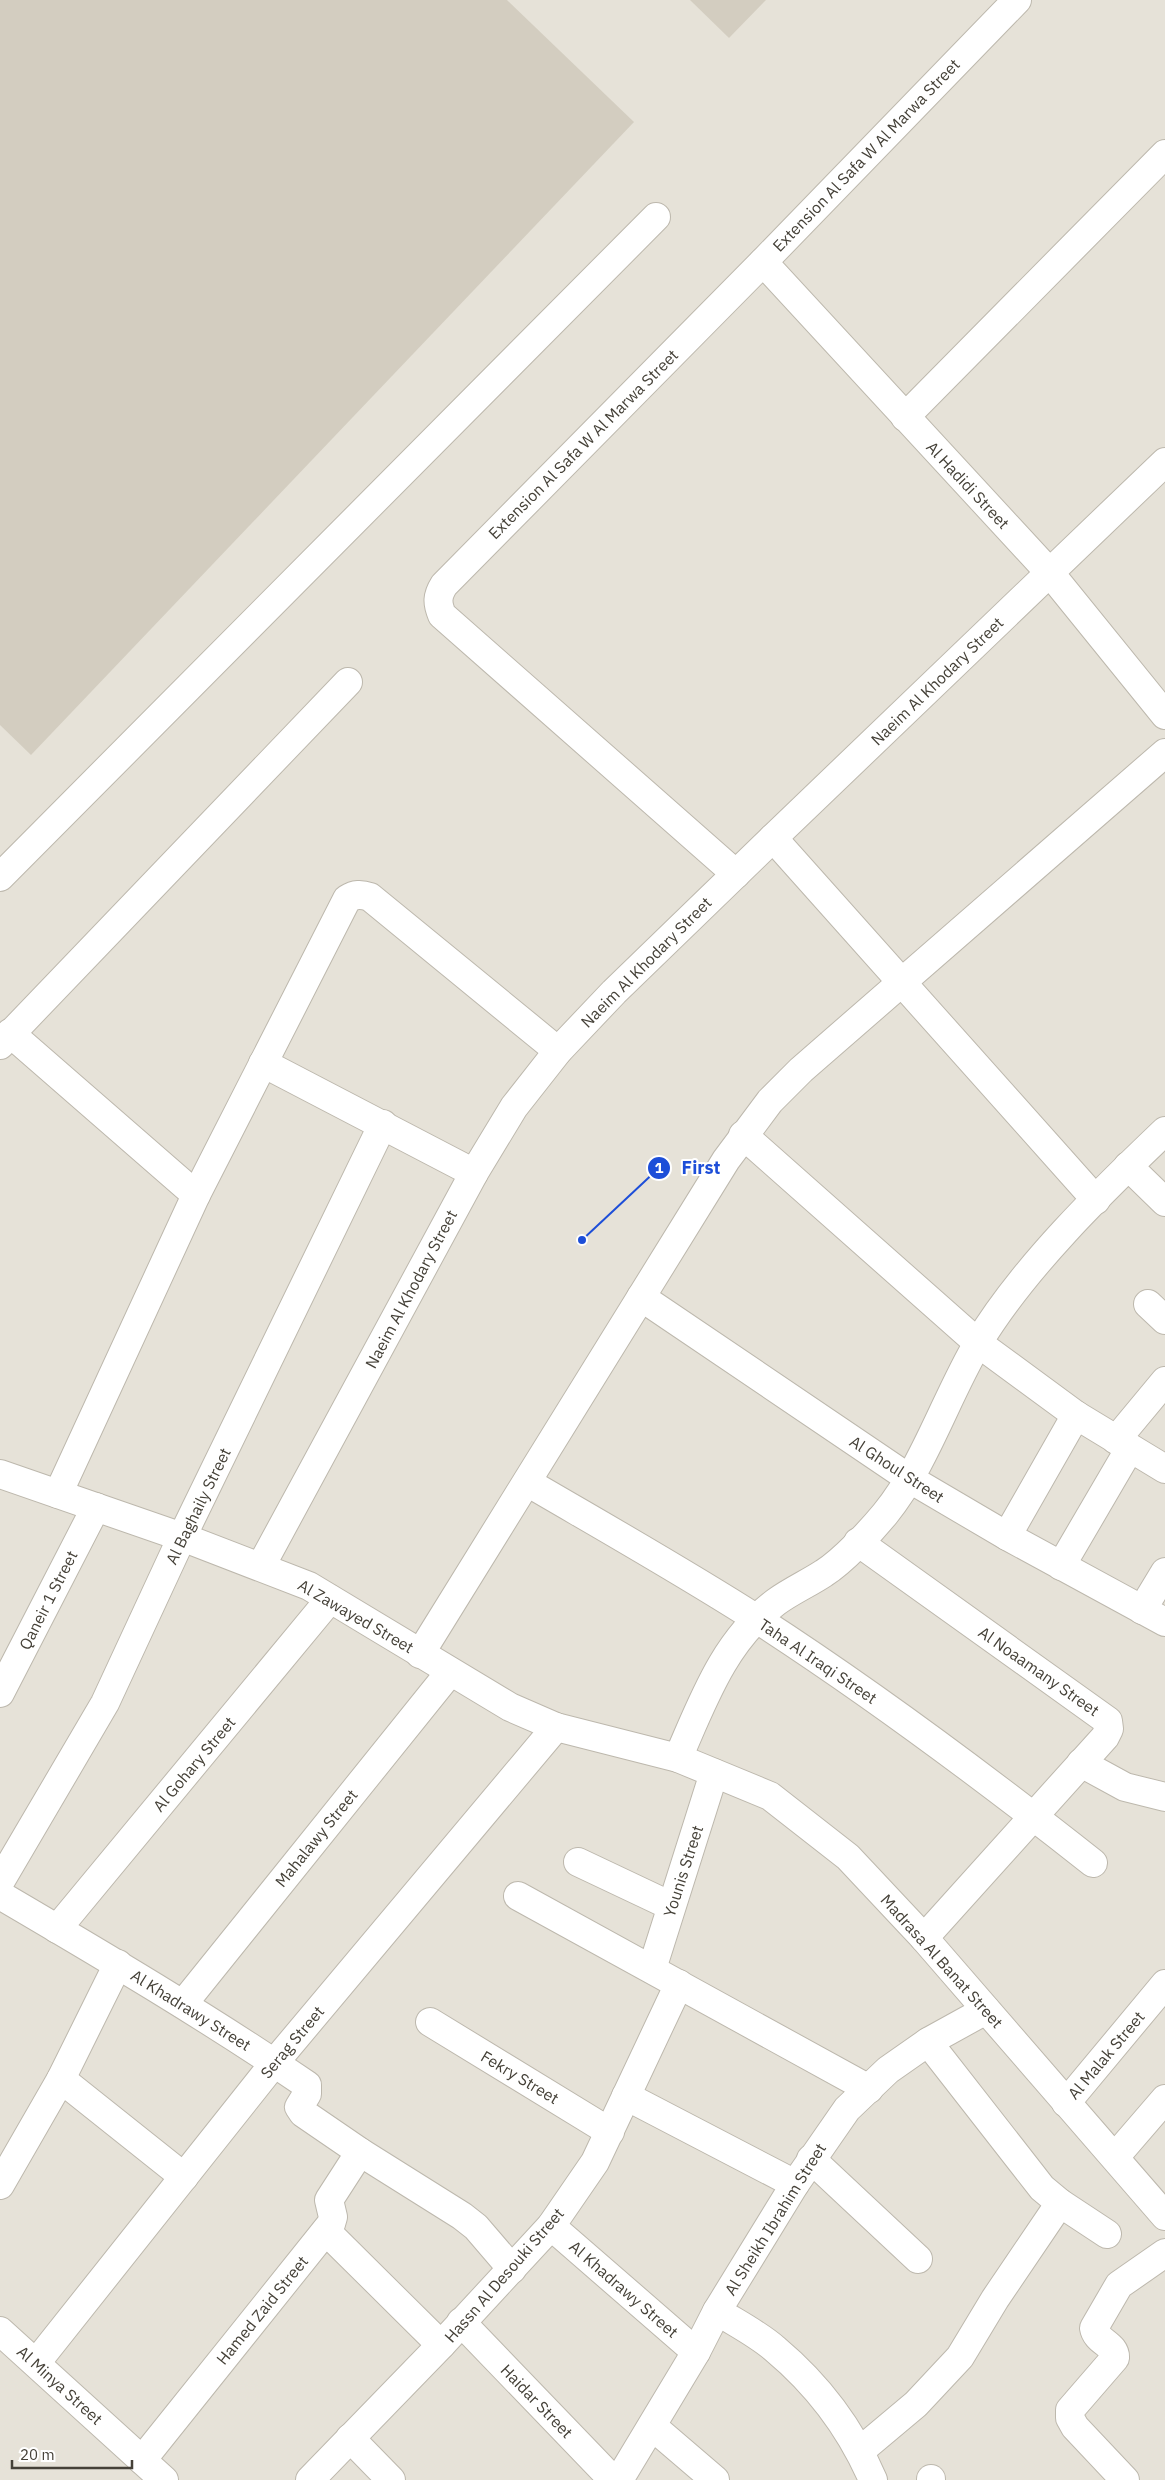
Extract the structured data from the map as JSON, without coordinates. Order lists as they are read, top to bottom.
{
  "streets": {
    "street": [
      "Extension Al Safa W Al Marwa Street",
      "Al Hadidi Street",
      "Naeim Al Khodary Street",
      "Al Ghoul Street",
      "Al Baghaily Street",
      "Qaneir 1 Street",
      "Al Zawayed Street",
      "Taha Al Iraqi Street",
      "Al Noaamany Street",
      "Al Gohary Street",
      "Mahalawy Street",
      "Younis Street",
      "Madrasa Al Banat Street",
      "Al Khadrawy Street",
      "Serag Street",
      "Al Malak Street",
      "Fekry Street",
      "Al Sheikh Ibrahim Street",
      "Hassn Al Desouki Street",
      "Hamed Zaid Street",
      "Al Minya Street",
      "Haidar Street"
    ]
  },
  "crossings": [
    ["Extension Al Safa W Al Marwa Street", "Al Hadidi Street"],
    ["Extension Al Safa W Al Marwa Street", "Naeim Al Khodary Street"],
    ["Al Hadidi Street", "Naeim Al Khodary Street"],
    ["Naeim Al Khodary Street", "Al Zawayed Street"],
    ["Al Baghaily Street", "Al Zawayed Street"],
    ["Qaneir 1 Street", "Al Zawayed Street"],
    ["Al Zawayed Street", "Al Gohary Street"],
    ["Al Zawayed Street", "Mahalawy Street"],
    ["Al Zawayed Street", "Madrasa Al Banat Street"],
    ["Al Zawayed Street", "Serag Street"],
    ["Taha Al Iraqi Street", "Al Noaamany Street"],
    ["Al Noaamany Street", "Madrasa Al Banat Street"],
    ["Al Gohary Street", "Al Khadrawy Street"],
    ["Mahalawy Street", "Al Khadrawy Street"],
    ["Younis Street", "Madrasa Al Banat Street"],
    ["Madrasa Al Banat Street", "Al Malak Street"],
    ["Madrasa Al Banat Street", "Al Sheikh Ibrahim Street"],
    ["Al Khadrawy Street", "Serag Street"],
    ["Al Khadrawy Street", "Al Sheikh Ibrahim Street"],
    ["Al Khadrawy Street", "Hassn Al Desouki Street"],
    ["Al Khadrawy Street", "Hamed Zaid Street"],
    ["Serag Street", "Al Minya Street"],
    ["Fekry Street", "Hassn Al Desouki Street"],
    ["Hassn Al Desouki Street", "Haidar Street"],
    ["Hamed Zaid Street", "Al Minya Street"]
  ],
  "places": ["First"],
  "scale_bar": "20 m"
}
